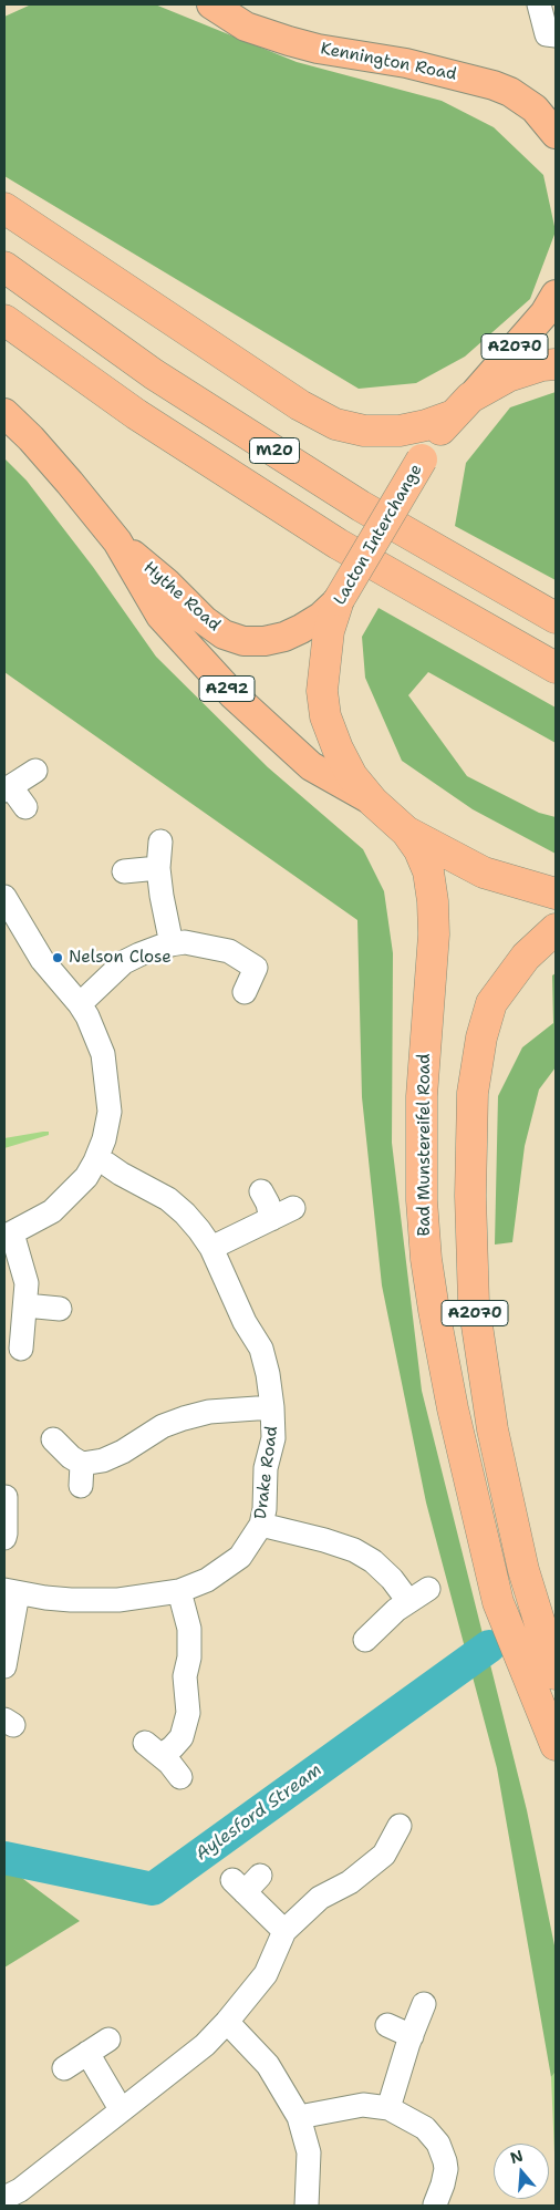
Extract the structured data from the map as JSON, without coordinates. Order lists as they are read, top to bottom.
{
  "streets": {
    "highway": [
      "A2070",
      "M20",
      "Lacton Interchange",
      "Bad Munstereifel Road"
    ],
    "main road": ["Kennington Road", "Hythe Road", "A292"],
    "street": ["Drake Road"]
  },
  "crossings": [
    ["A2070", "Lacton Interchange"],
    ["Lacton Interchange", "Hythe Road"],
    ["Lacton Interchange", "Bad Munstereifel Road"]
  ],
  "water": ["Aylesford Stream"],
  "places": ["Nelson Close"],
  "north": "top"
}
